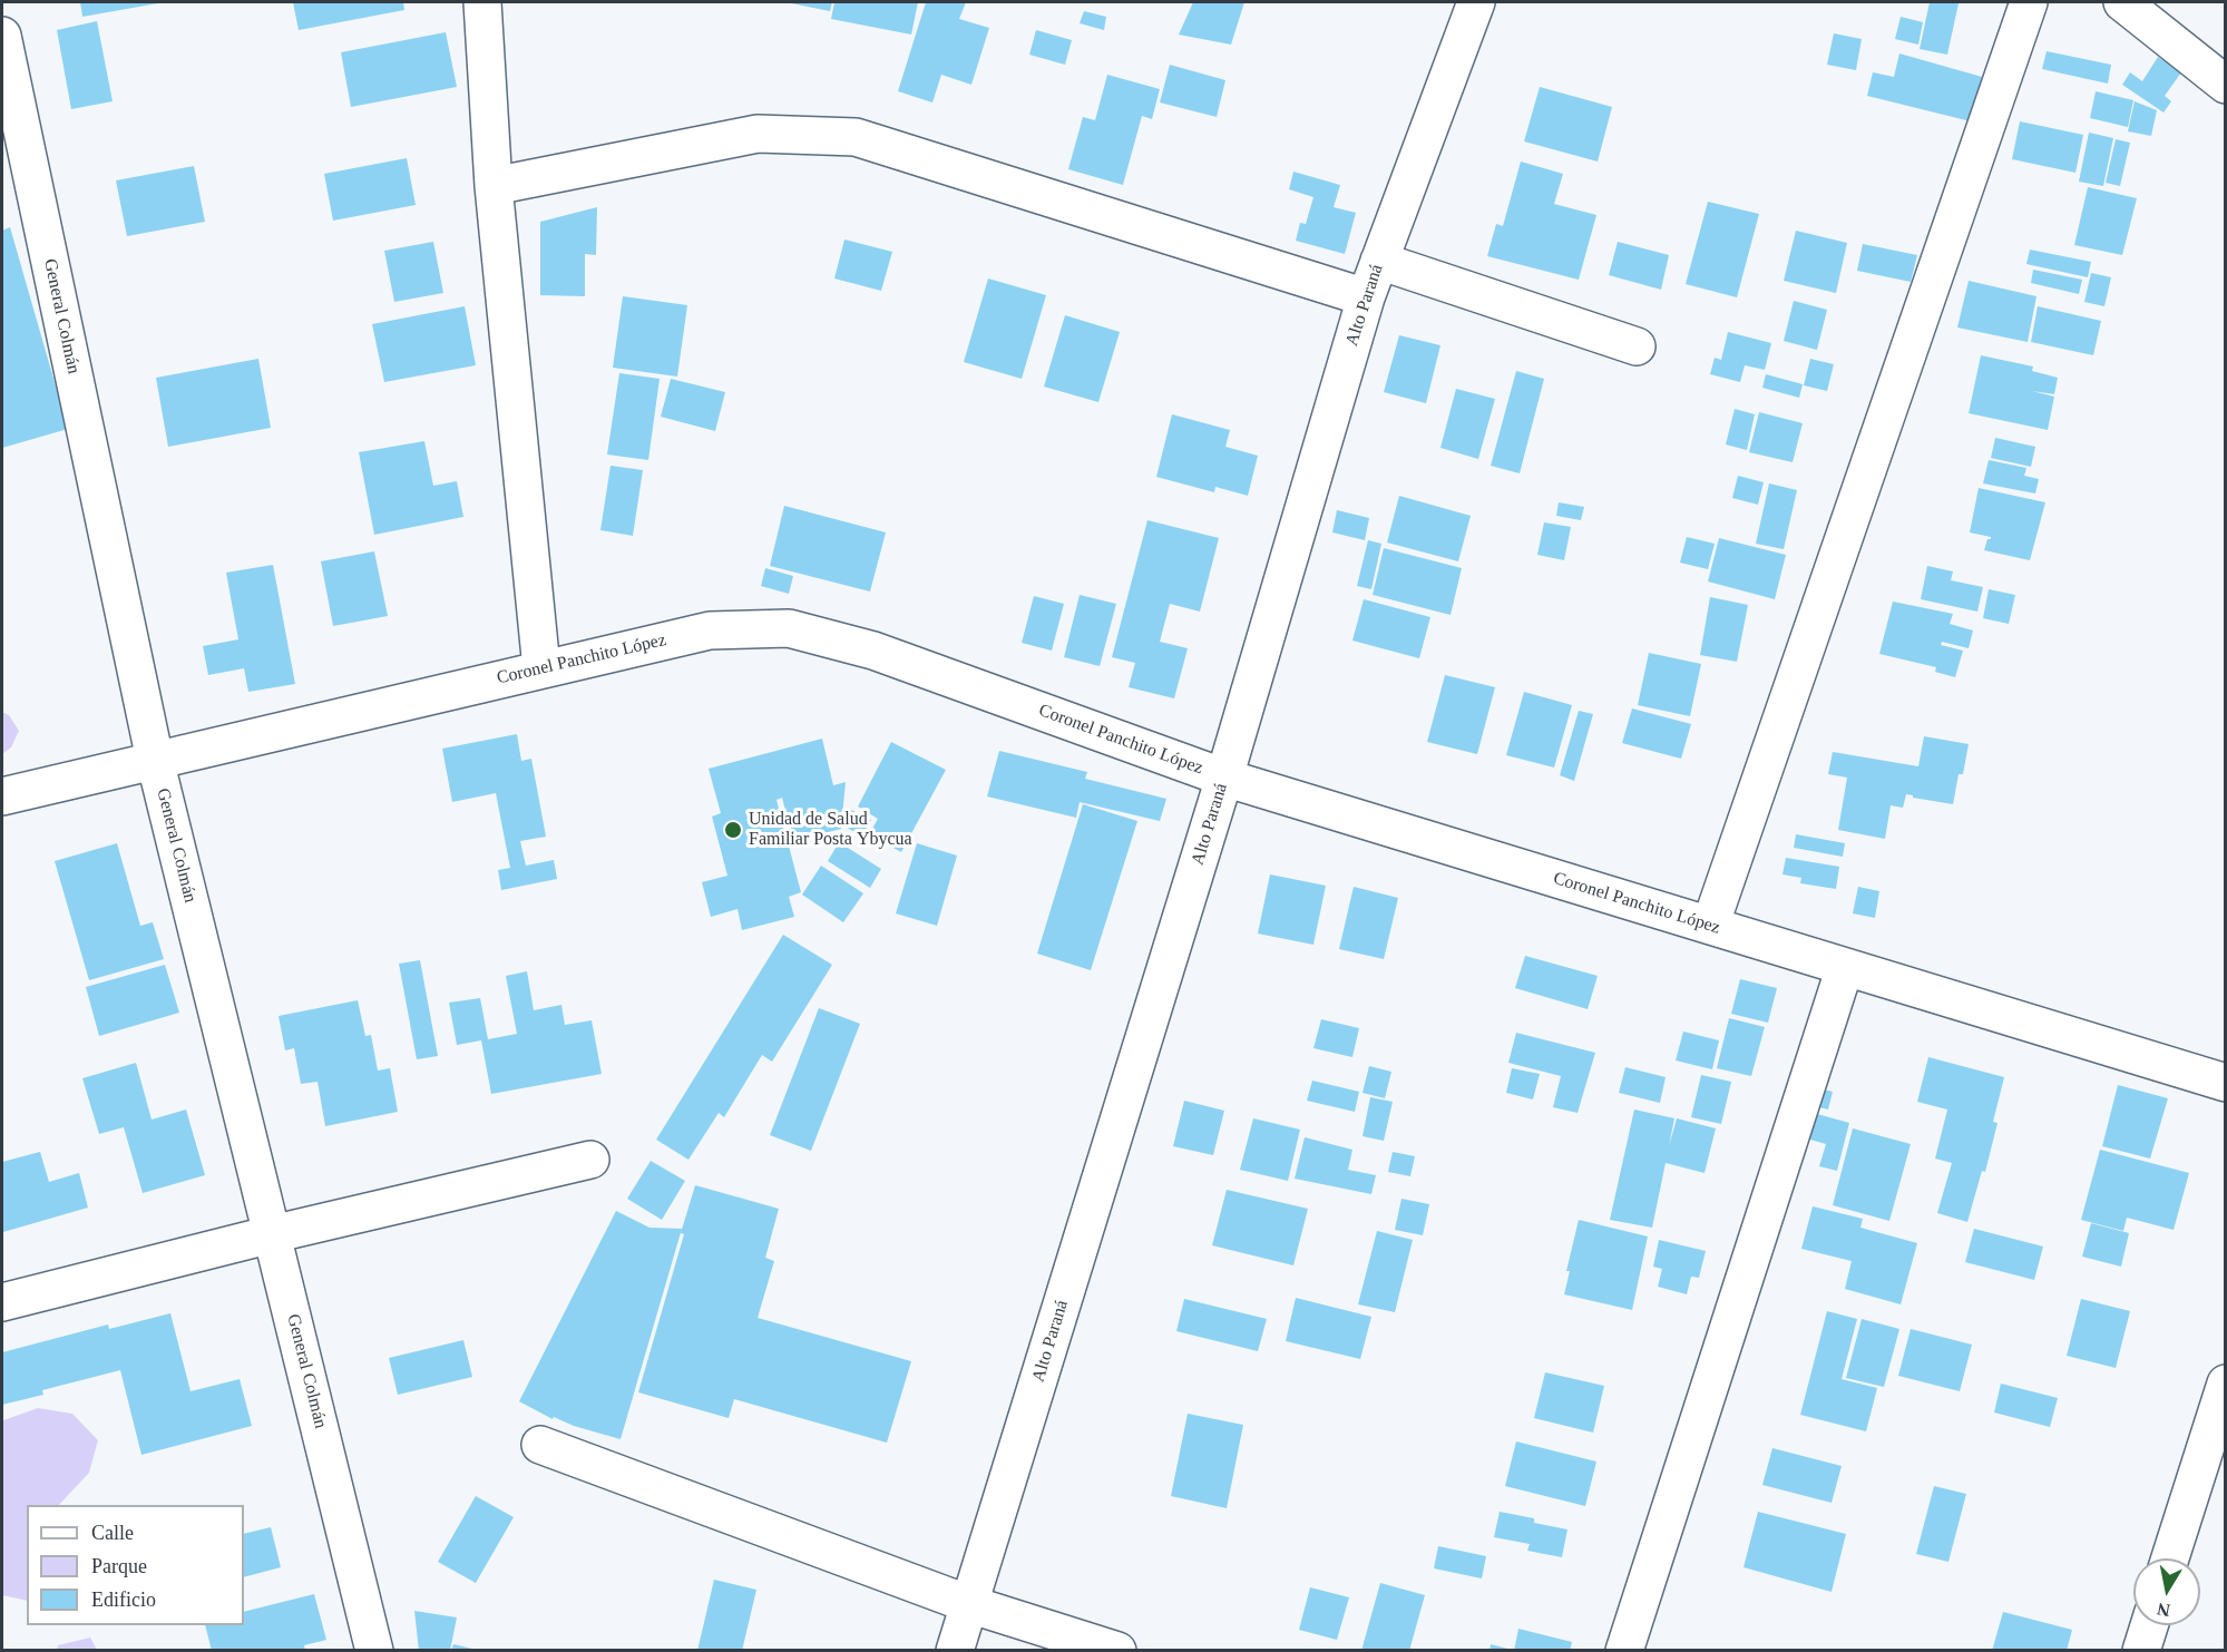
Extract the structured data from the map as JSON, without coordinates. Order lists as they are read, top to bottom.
{
  "streets": {
    "street": ["Alto Paraná", "General Colmán", "Coronel Panchito López"]
  },
  "crossings": [
    ["Alto Paraná", "Coronel Panchito López"],
    ["General Colmán", "Coronel Panchito López"]
  ],
  "places": ["Unidad de Salud Familiar Posta Ybycua"],
  "legend": ["Calle", "Parque", "Edificio"],
  "north": "bottom"
}
